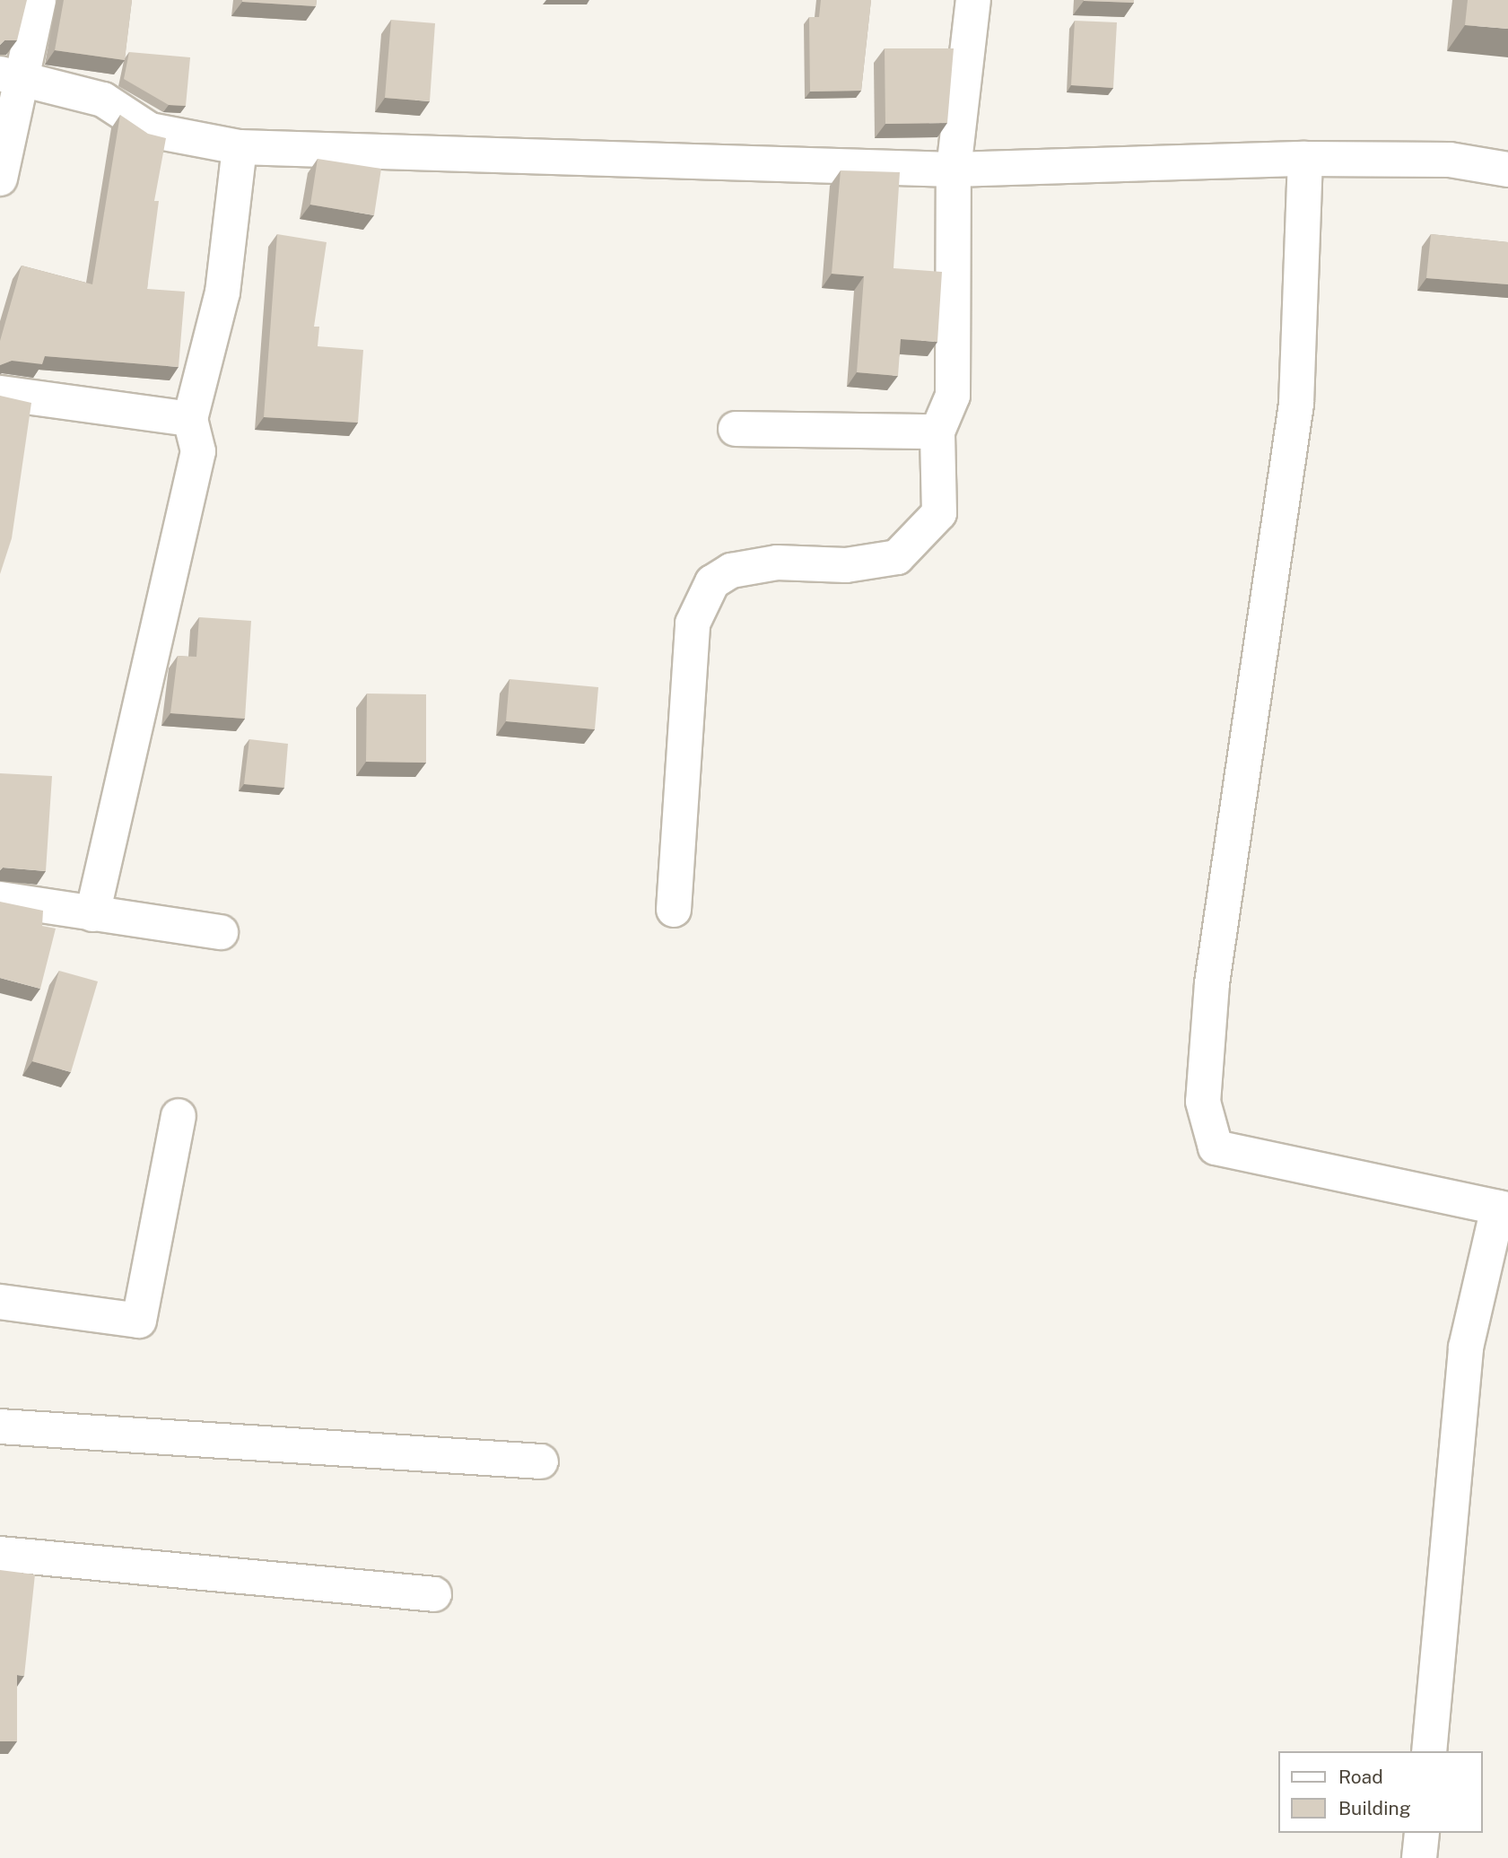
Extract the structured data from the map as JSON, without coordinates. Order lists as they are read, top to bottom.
{
  "legend": ["Road", "Building"]
}
